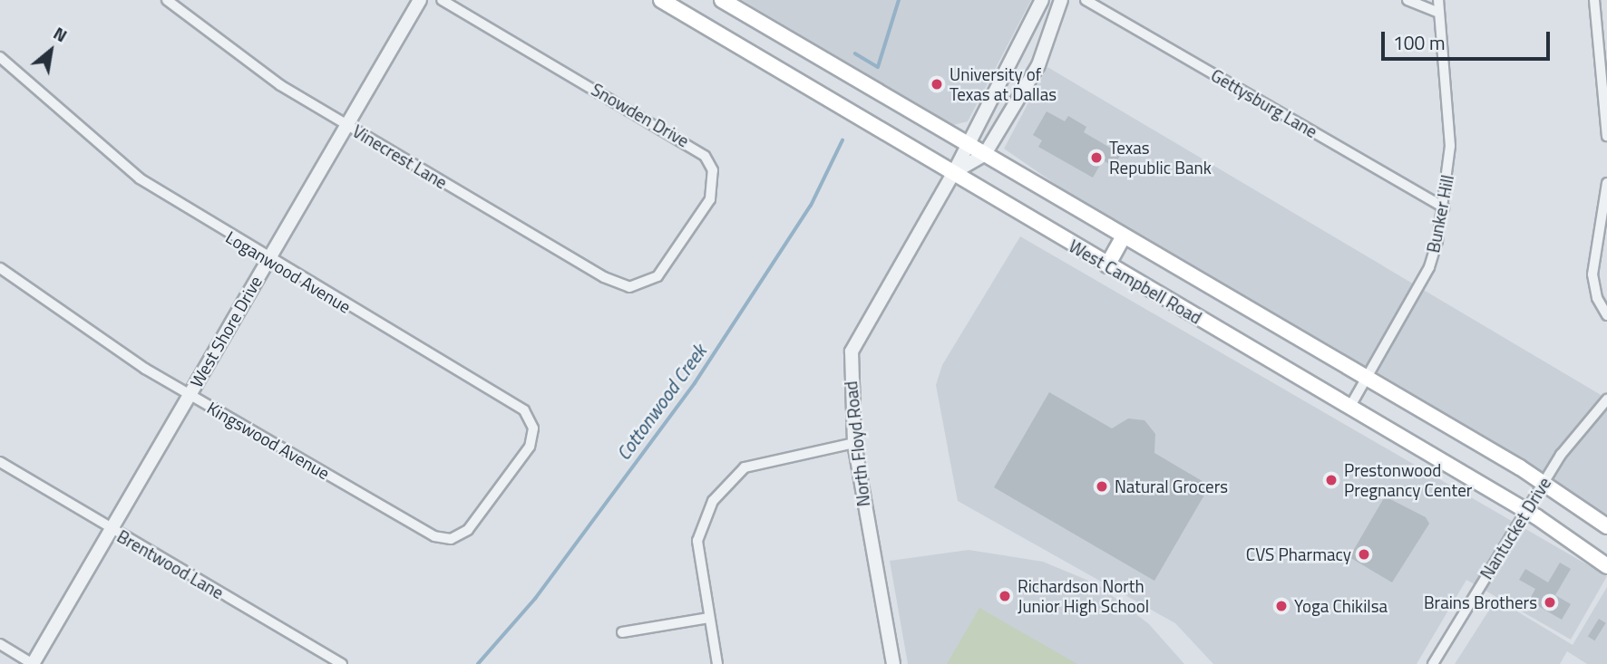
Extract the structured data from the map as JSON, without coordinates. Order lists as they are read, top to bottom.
{
  "streets": {
    "main road": ["West Campbell Road"],
    "street": [
      "Gettysburg Lane",
      "Snowden Drive",
      "Vinecrest Lane",
      "Bunker Hill",
      "Loganwood Avenue",
      "West Shore Drive",
      "Kingswood Avenue",
      "North Floyd Road",
      "Nantucket Drive",
      "Brentwood Lane"
    ]
  },
  "crossings": [
    ["Gettysburg Lane", "Bunker Hill"],
    ["Snowden Drive", "Vinecrest Lane"],
    ["Vinecrest Lane", "West Shore Drive"],
    ["Bunker Hill", "West Campbell Road"],
    ["Loganwood Avenue", "West Shore Drive"],
    ["Loganwood Avenue", "Kingswood Avenue"],
    ["West Campbell Road", "North Floyd Road"],
    ["West Campbell Road", "Nantucket Drive"],
    ["West Shore Drive", "Kingswood Avenue"],
    ["West Shore Drive", "Brentwood Lane"]
  ],
  "water": ["Cottonwood Creek"],
  "places": [
    "University of Texas at Dallas",
    "Texas Republic Bank",
    "Prestonwood Pregnancy Center",
    "Natural Grocers",
    "CVS Pharmacy",
    "Richardson North Junior High School",
    "Brains Brothers",
    "Yoga Chikilsa"
  ],
  "scale_bar": "100 m",
  "north": "top right"
}
